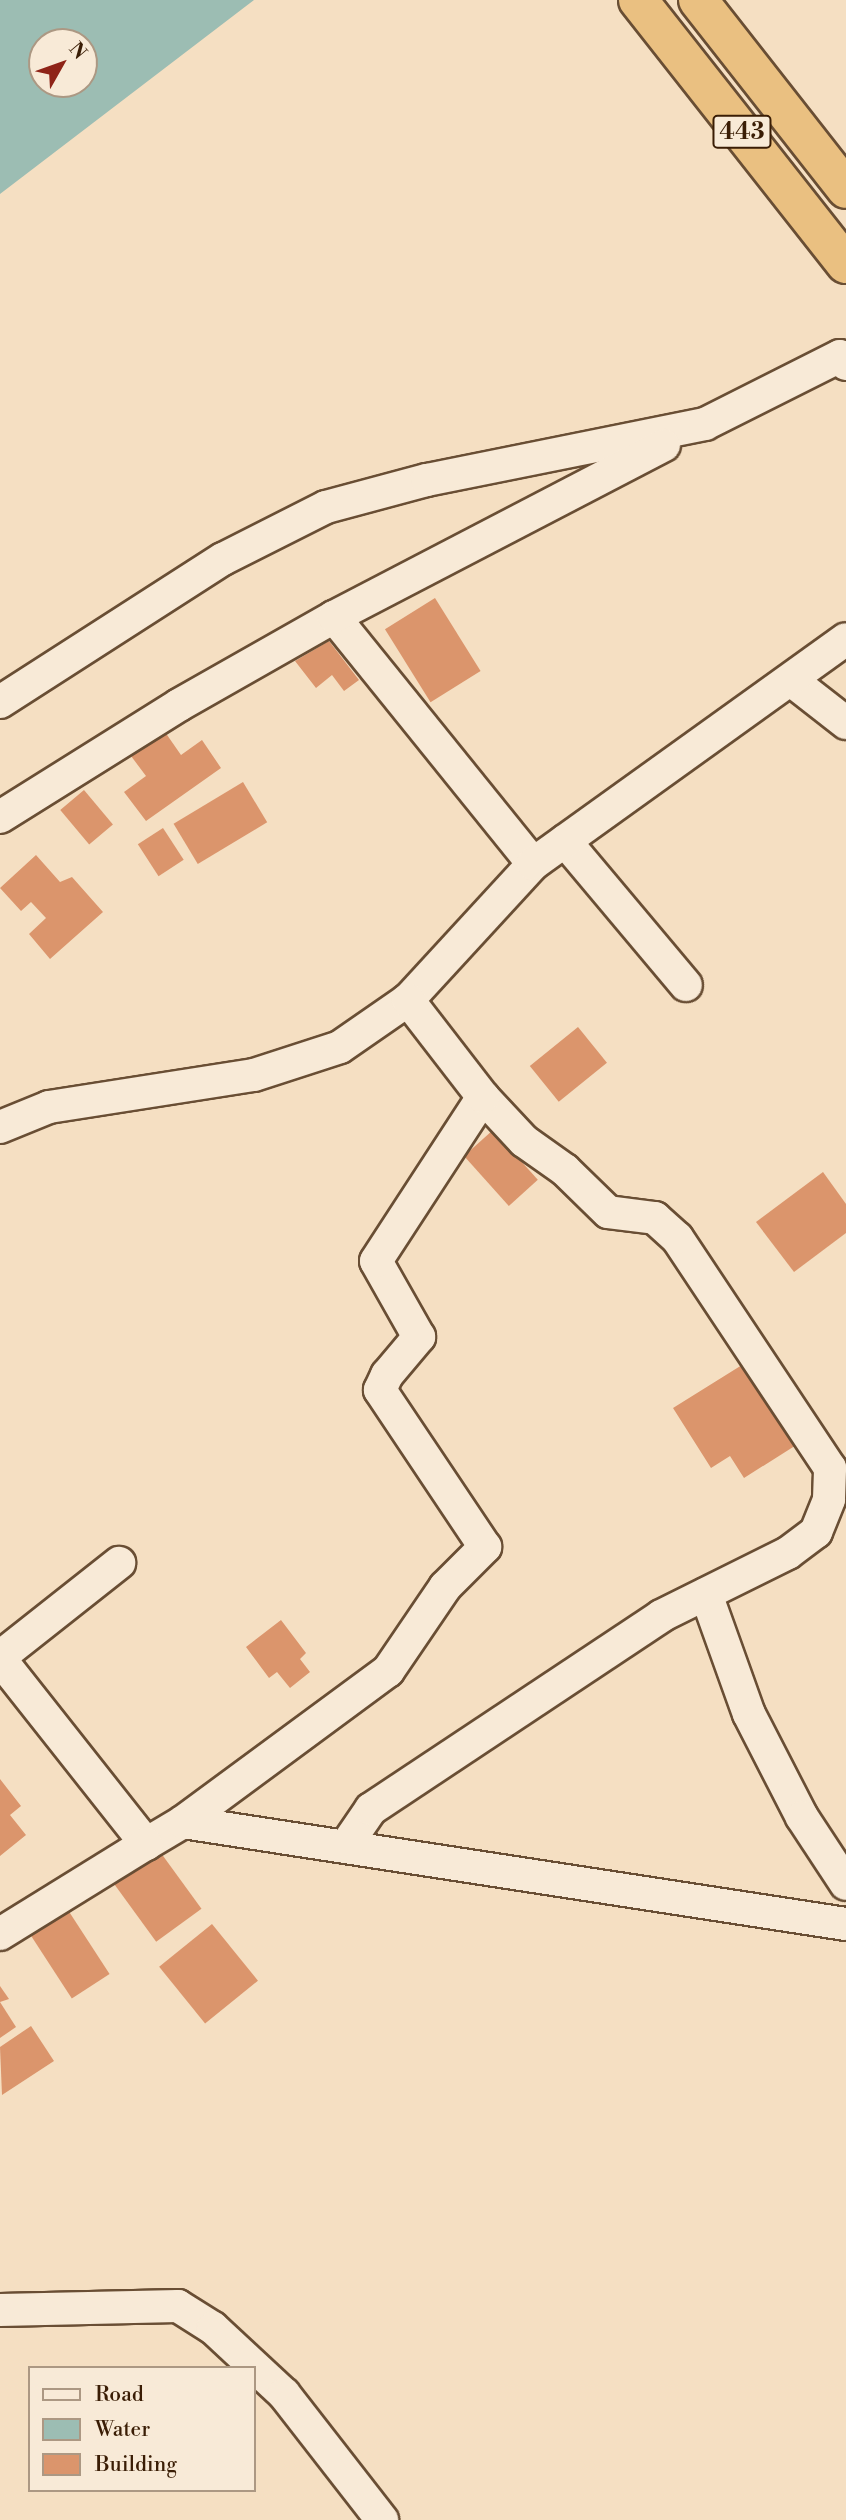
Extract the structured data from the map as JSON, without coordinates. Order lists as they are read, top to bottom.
{
  "streets": {
    "highway": ["443"]
  },
  "legend": ["Road", "Water", "Building"],
  "north": "top right"
}
